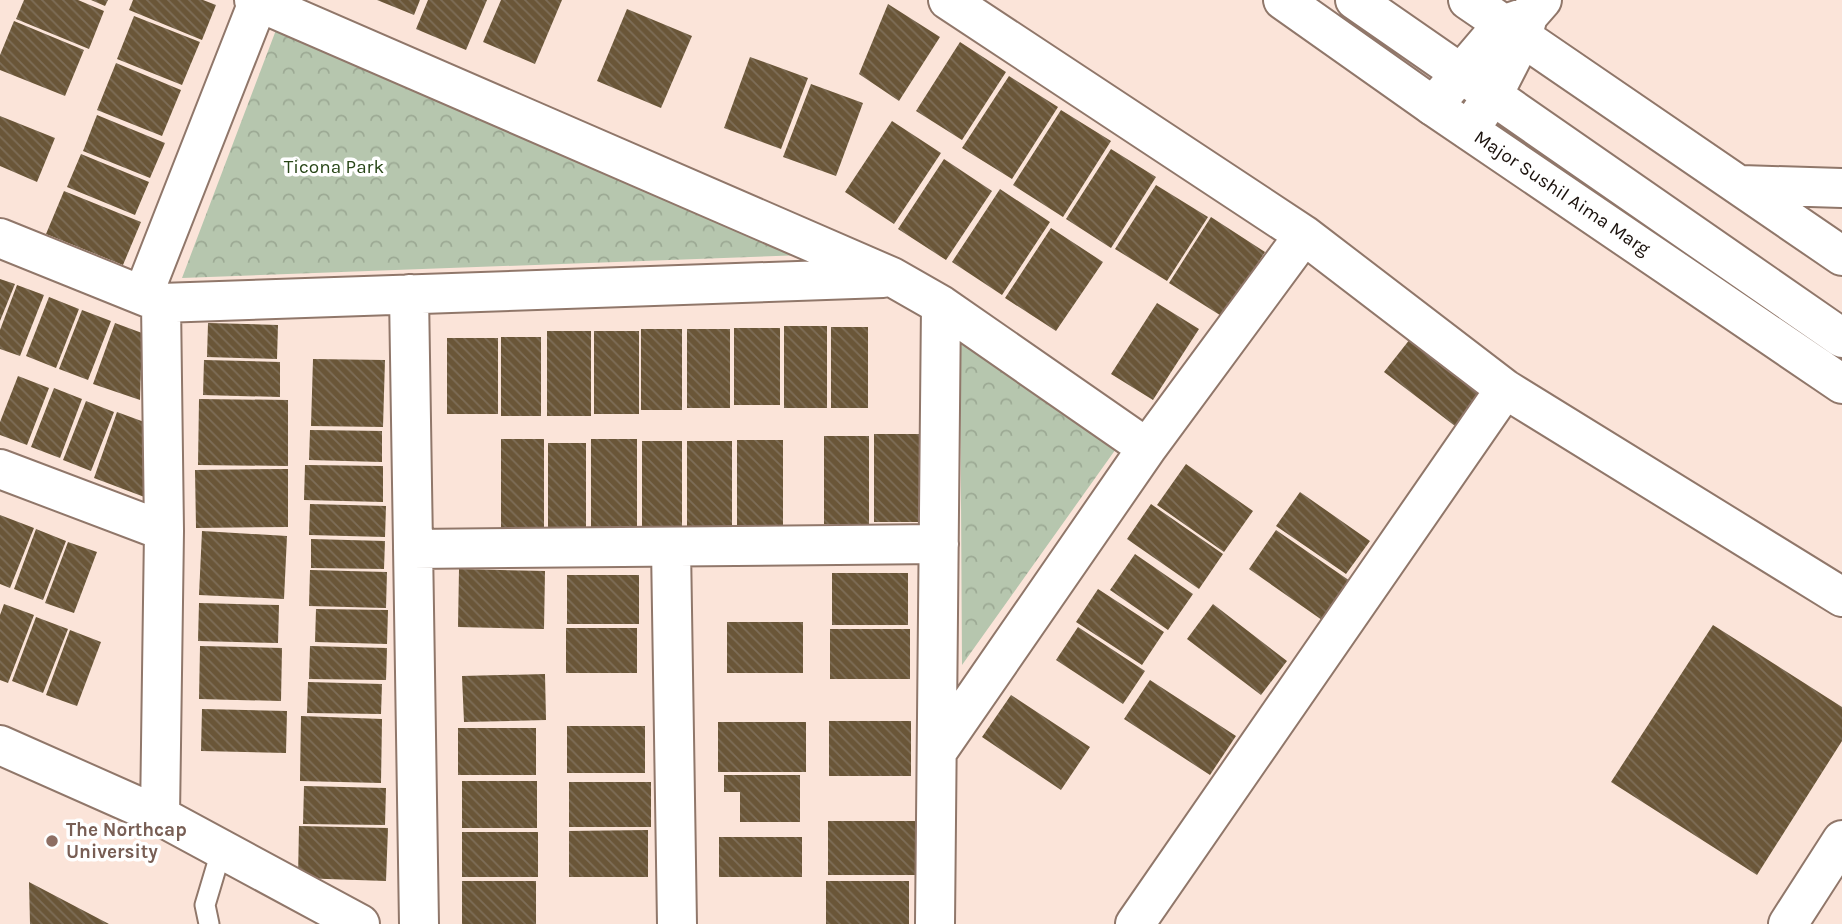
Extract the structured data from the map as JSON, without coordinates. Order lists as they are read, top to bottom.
{
  "streets": {
    "street": ["Major Sushil Aima Marg"]
  },
  "parks": ["Ticona Park"],
  "places": ["The Northcap University"]
}
